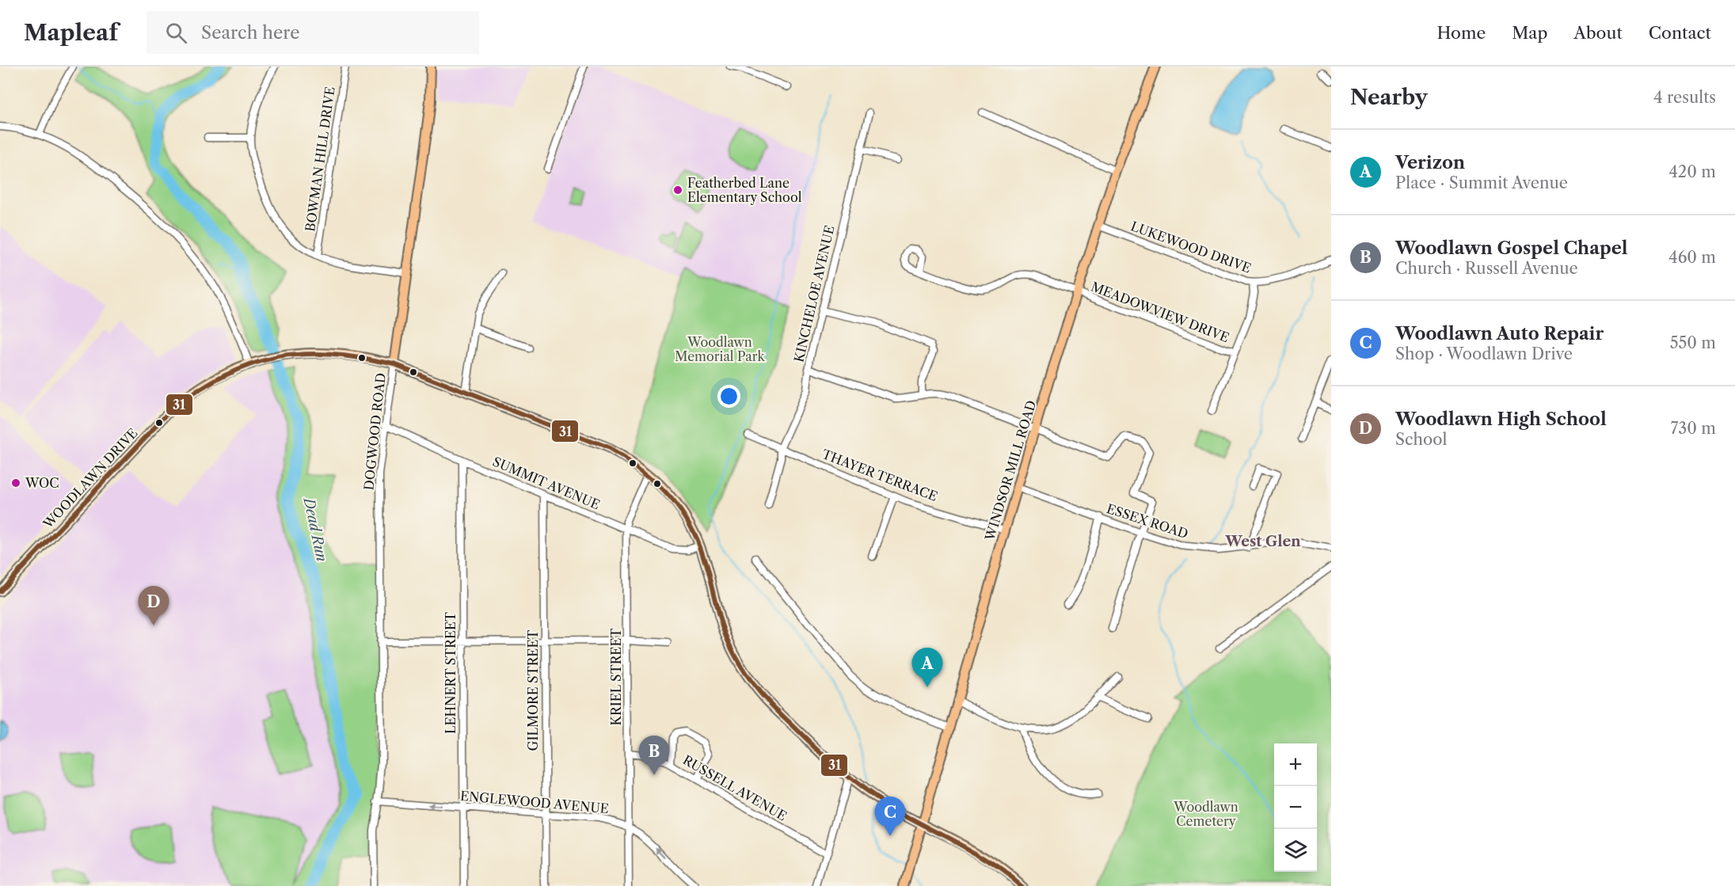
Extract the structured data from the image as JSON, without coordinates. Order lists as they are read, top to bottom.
{
  "streets": {
    "main road": ["DOGWOOD ROAD", "WINDSOR MILL ROAD", "WOODLAWN DRIVE"],
    "street": [
      "BOWMAN HILL DRIVE",
      "LUKEWOOD DRIVE",
      "KINCHELOE AVENUE",
      "MEADOWVIEW DRIVE",
      "THAYER TERRACE",
      "SUMMIT AVENUE",
      "ESSEX ROAD",
      "LEHNERT STREET",
      "KRIEL STREET",
      "GILMORE STREET",
      "RUSSELL AVENUE",
      "ENGLEWOOD AVENUE"
    ]
  },
  "crossings": [
    ["LUKEWOOD DRIVE", "WINDSOR MILL ROAD"],
    ["KINCHELOE AVENUE", "THAYER TERRACE"],
    ["MEADOWVIEW DRIVE", "WINDSOR MILL ROAD"],
    ["DOGWOOD ROAD", "WOODLAWN DRIVE"],
    ["DOGWOOD ROAD", "SUMMIT AVENUE"],
    ["DOGWOOD ROAD", "ENGLEWOOD AVENUE"],
    ["WINDSOR MILL ROAD", "THAYER TERRACE"],
    ["WINDSOR MILL ROAD", "WOODLAWN DRIVE"],
    ["WINDSOR MILL ROAD", "ESSEX ROAD"],
    ["WOODLAWN DRIVE", "SUMMIT AVENUE"],
    ["WOODLAWN DRIVE", "KRIEL STREET"],
    ["SUMMIT AVENUE", "LEHNERT STREET"],
    ["SUMMIT AVENUE", "KRIEL STREET"],
    ["SUMMIT AVENUE", "GILMORE STREET"],
    ["LEHNERT STREET", "ENGLEWOOD AVENUE"],
    ["KRIEL STREET", "RUSSELL AVENUE"],
    ["KRIEL STREET", "ENGLEWOOD AVENUE"],
    ["GILMORE STREET", "ENGLEWOOD AVENUE"]
  ],
  "one_way": ["ENGLEWOOD AVENUE"],
  "districts": ["West Glen"],
  "water": ["Dead Run"],
  "parks": ["Woodlawn Memorial Park", "Woodlawn Cemetery"],
  "places": ["Featherbed Lane Elementary School", "WOC"],
  "lines": ["transit line 31"],
  "page": {
    "header": "Mapleaf",
    "search": "Search here",
    "nav": [
      "Home",
      "Map",
      "About",
      "Contact"
    ],
    "heading": ["Nearby", "4 results"],
    "list": [
      {
        "mark": "A",
        "name": "Verizon",
        "note": "Place · Summit Avenue",
        "value": "420 m"
      },
      {
        "mark": "B",
        "name": "Woodlawn Gospel Chapel",
        "note": "Church · Russell Avenue",
        "value": "460 m"
      },
      {
        "mark": "C",
        "name": "Woodlawn Auto Repair",
        "note": "Shop · Woodlawn Drive",
        "value": "550 m"
      },
      {
        "mark": "D",
        "name": "Woodlawn High School",
        "note": "School",
        "value": "730 m"
      }
    ],
    "pins": [
      "D",
      "A",
      "B",
      "C"
    ],
    "map_buttons": ["+", "−"]
  }
}
